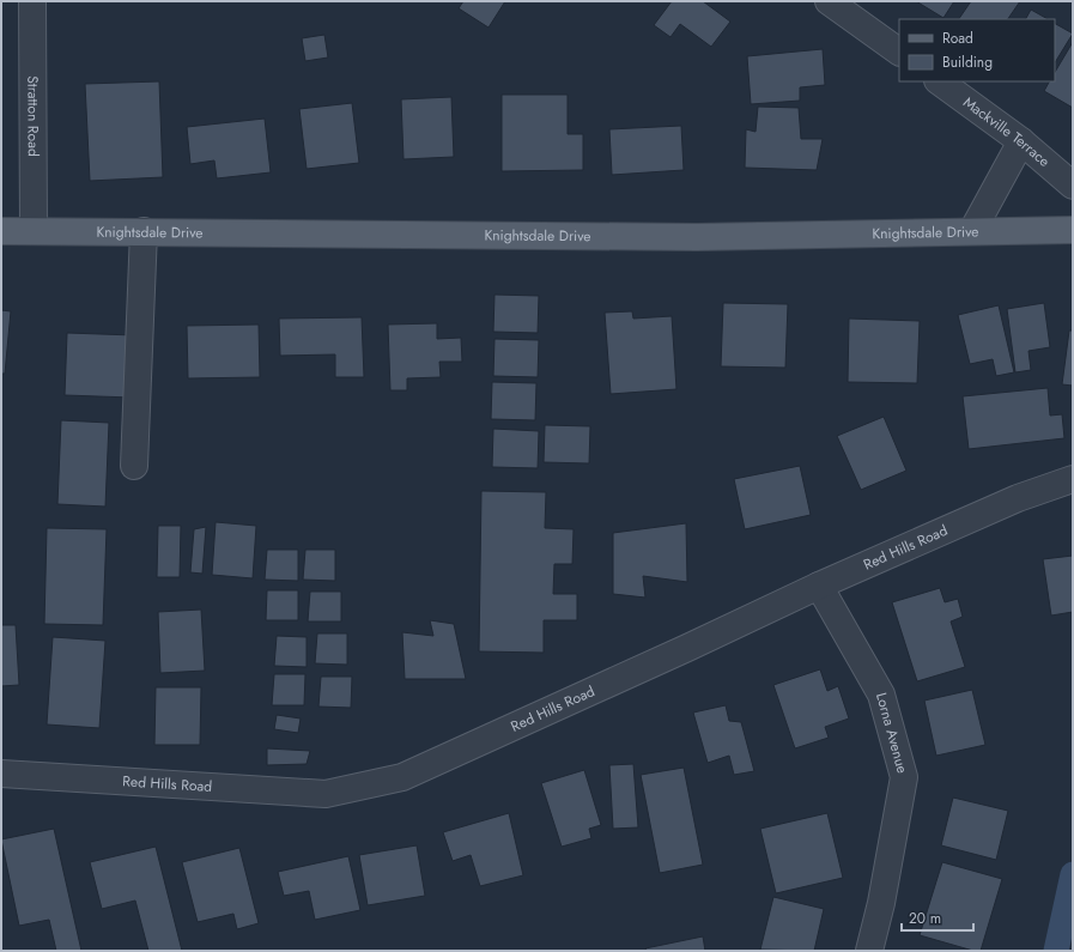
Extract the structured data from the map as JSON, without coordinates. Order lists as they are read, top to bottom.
{
  "streets": {
    "main road": ["Knightsdale Drive"],
    "street": [
      "Stratton Road",
      "Mackville Terrace",
      "Red Hills Road",
      "Lorna Avenue"
    ]
  },
  "crossings": [
    ["Stratton Road", "Knightsdale Drive"],
    ["Red Hills Road", "Lorna Avenue"]
  ],
  "legend": ["Road", "Building"],
  "scale_bar": "20 m"
}
